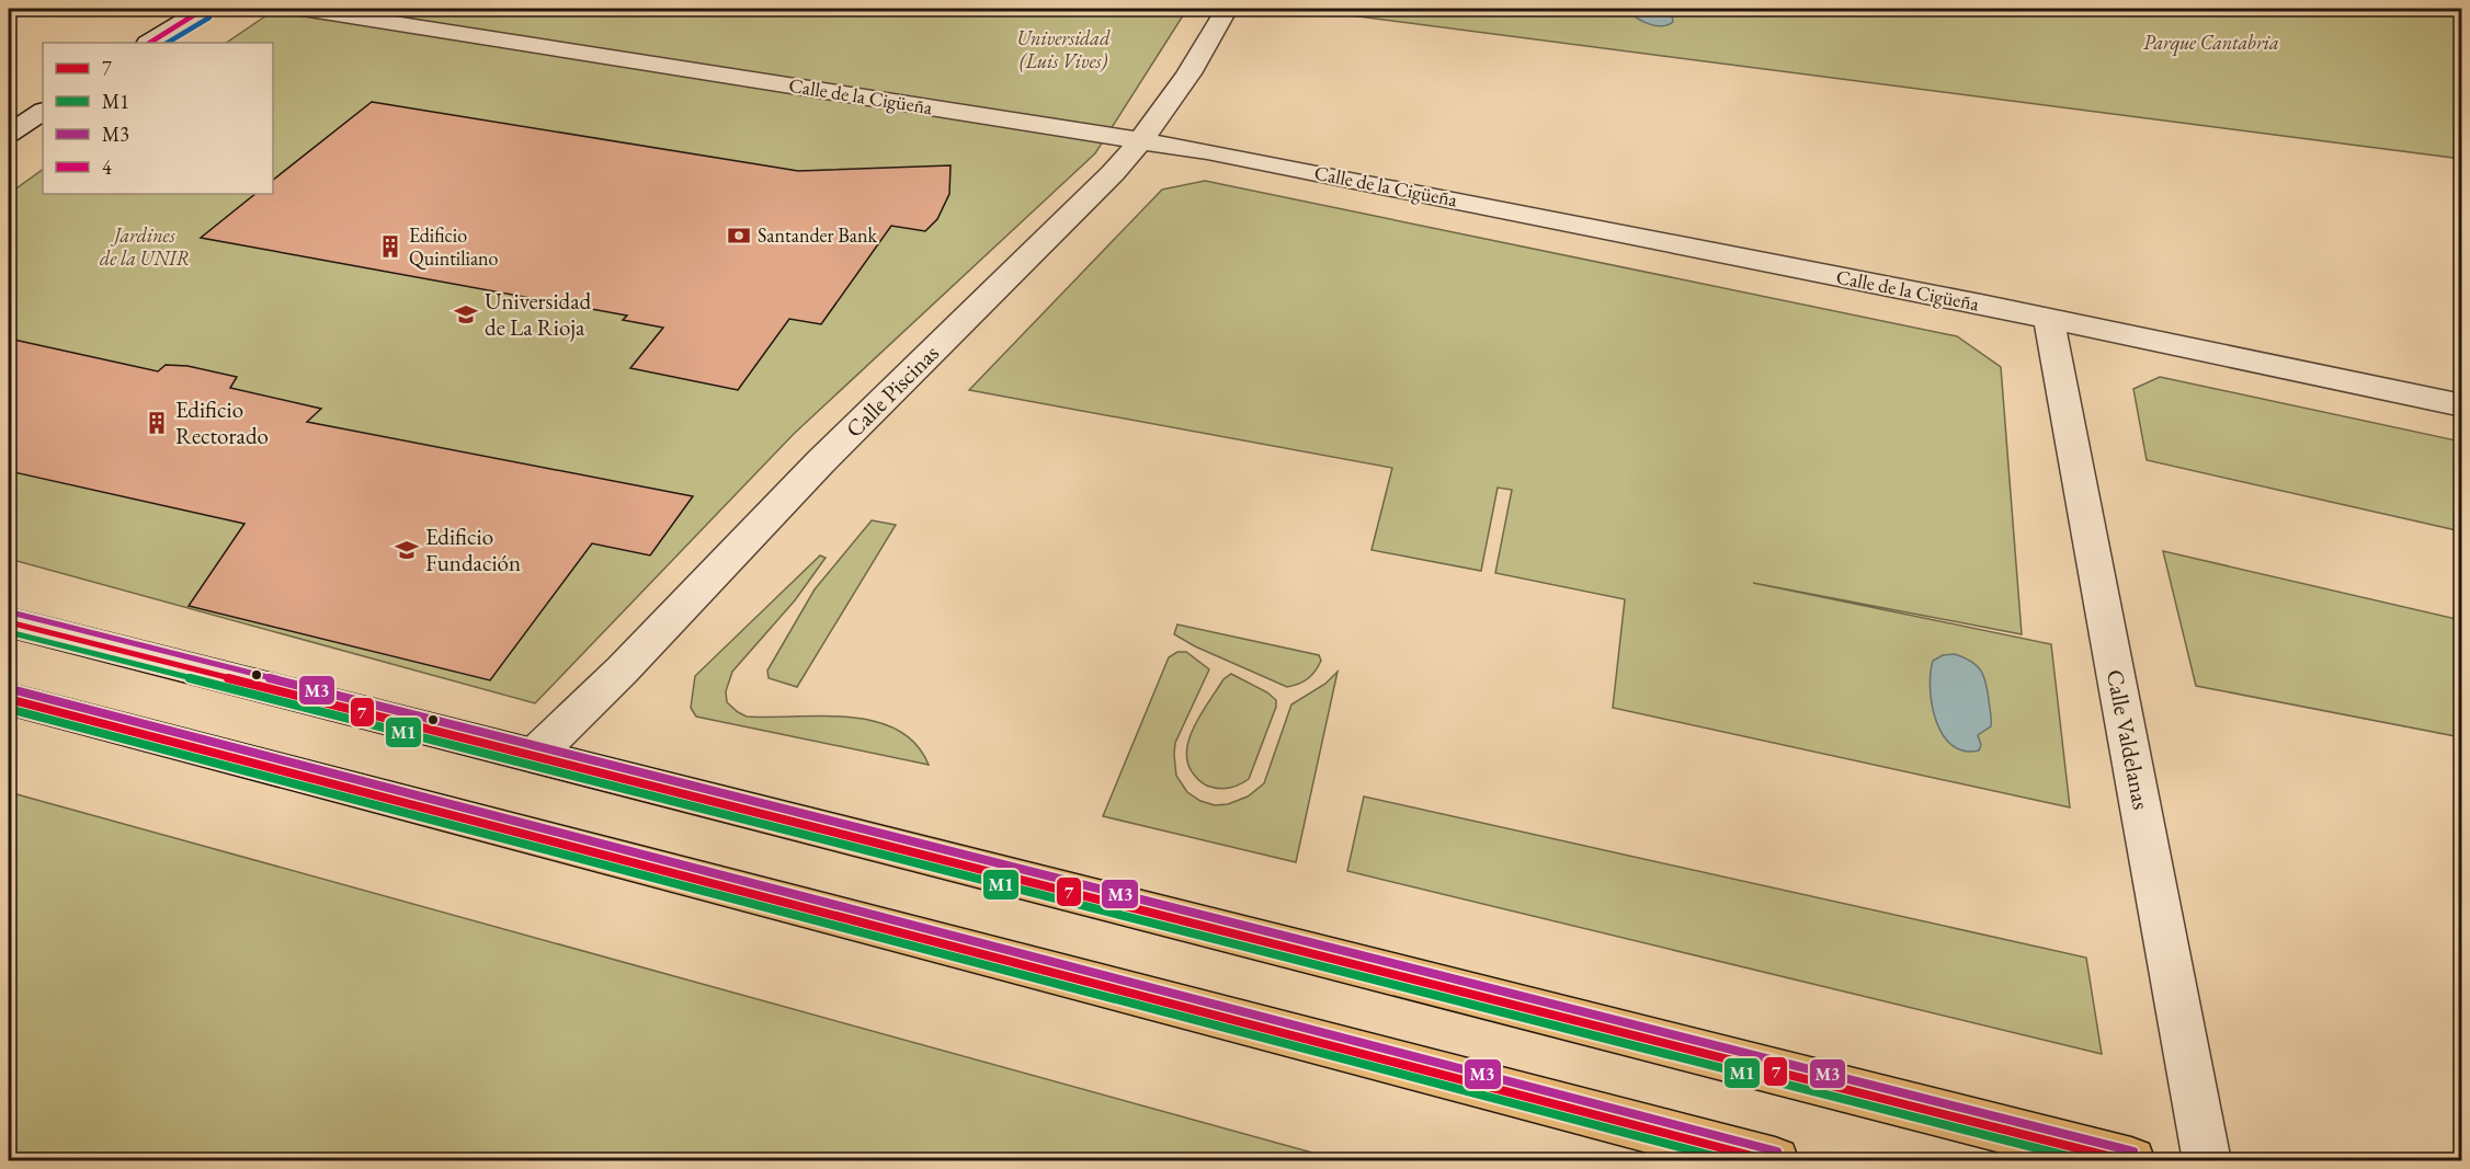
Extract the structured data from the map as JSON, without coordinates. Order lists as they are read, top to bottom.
{
  "streets": {
    "street": ["Calle de la Cigüeña", "Calle Piscinas", "Calle Valdelanas"]
  },
  "crossings": [
    ["Calle de la Cigüeña", "Calle Piscinas"],
    ["Calle de la Cigüeña", "Calle Valdelanas"]
  ],
  "parks": ["Universidad (Luis Vives)", "Parque Cantabria", "Jardines de la UNIR"],
  "places": {
    "bank": ["Santander Bank"],
    "building": ["Edificio Quintiliano", "Edificio Rectorado"],
    "school or university": ["Universidad de La Rioja", "Edificio Fundación"]
  },
  "lines": [
    "transit line 4",
    "transit line M3",
    "transit line 7",
    "transit line M1"
  ],
  "legend": [
    "7",
    "M1",
    "M3",
    "4"
  ]
}
